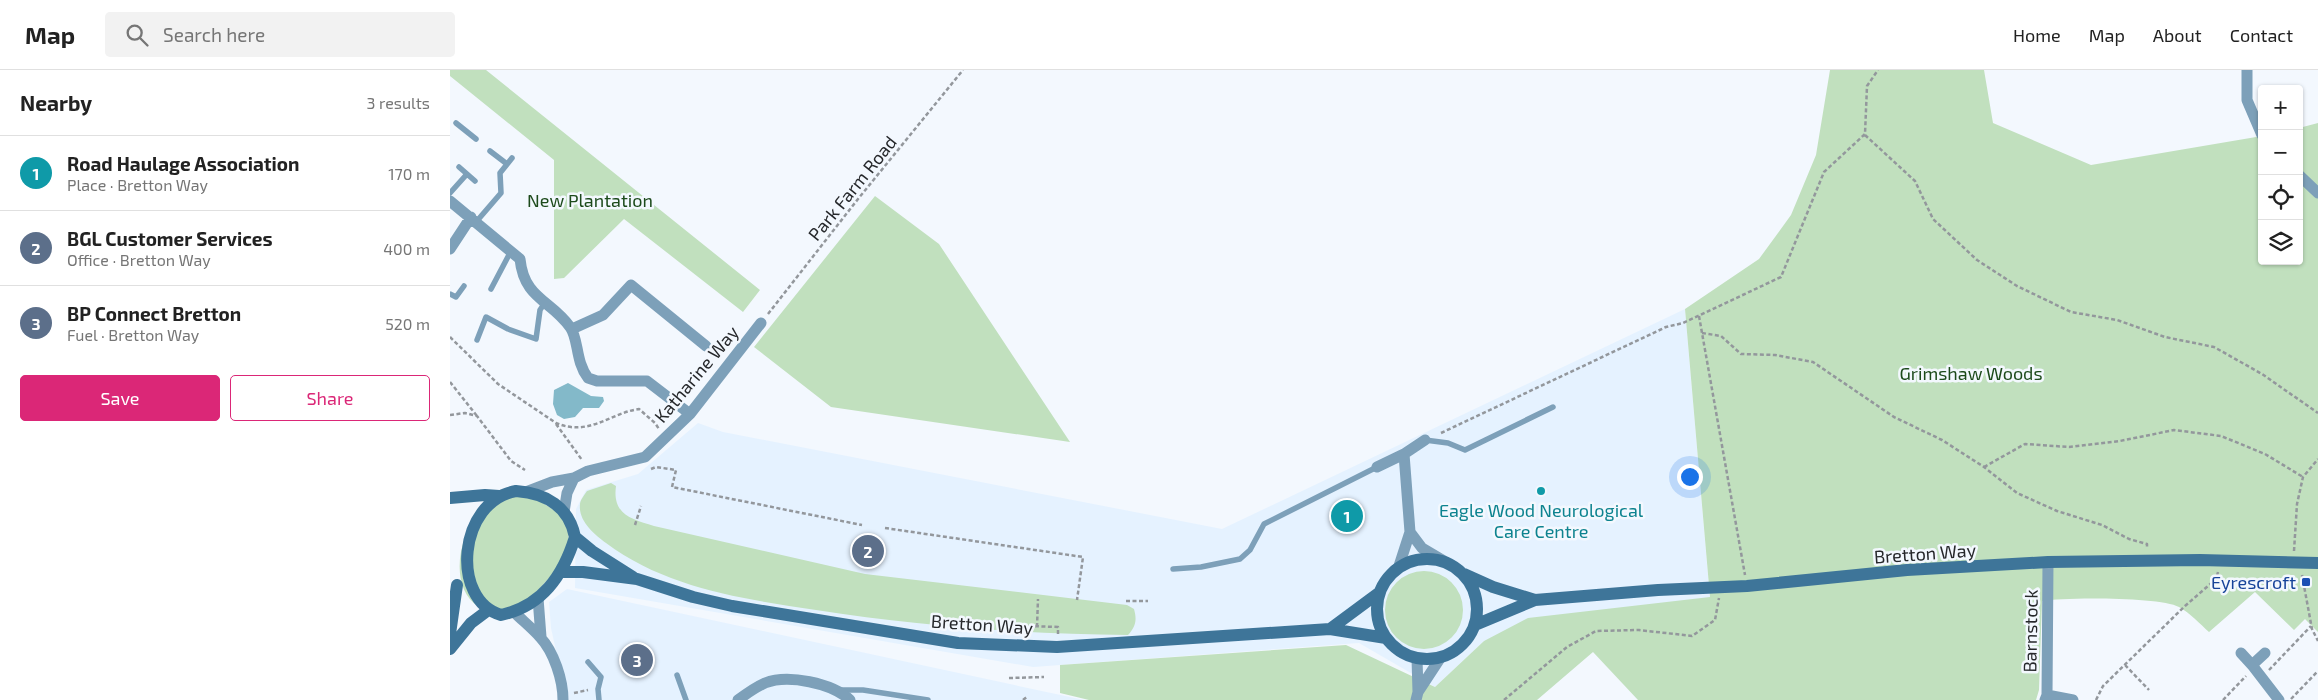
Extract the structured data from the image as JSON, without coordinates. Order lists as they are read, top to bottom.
{
  "streets": {
    "street": ["Katharine Way", "Bretton Way", "Barnstock"],
    "path": ["Park Farm Road"]
  },
  "crossings": [
    ["Park Farm Road", "Katharine Way"],
    ["Bretton Way", "Barnstock"]
  ],
  "parks": ["New Plantation", "Grimshaw Woods"],
  "places": {
    "other": ["Eagle Wood Neurological Care Centre"],
    "transit": ["Eyrescroft"]
  },
  "page": {
    "header": "Map",
    "search": "Search here",
    "nav": [
      "Home",
      "Map",
      "About",
      "Contact"
    ],
    "heading": ["Nearby", "3 results"],
    "map_buttons": ["+", "−"],
    "list": [
      {
        "mark": "1",
        "name": "Road Haulage Association",
        "note": "Place · Bretton Way",
        "value": "170 m"
      },
      {
        "mark": "2",
        "name": "BGL Customer Services",
        "note": "Office · Bretton Way",
        "value": "400 m"
      },
      {
        "mark": "3",
        "name": "BP Connect Bretton",
        "note": "Fuel · Bretton Way",
        "value": "520 m"
      }
    ],
    "buttons": ["Save", "Share"],
    "pins": ["1", "2", "3"]
  }
}
